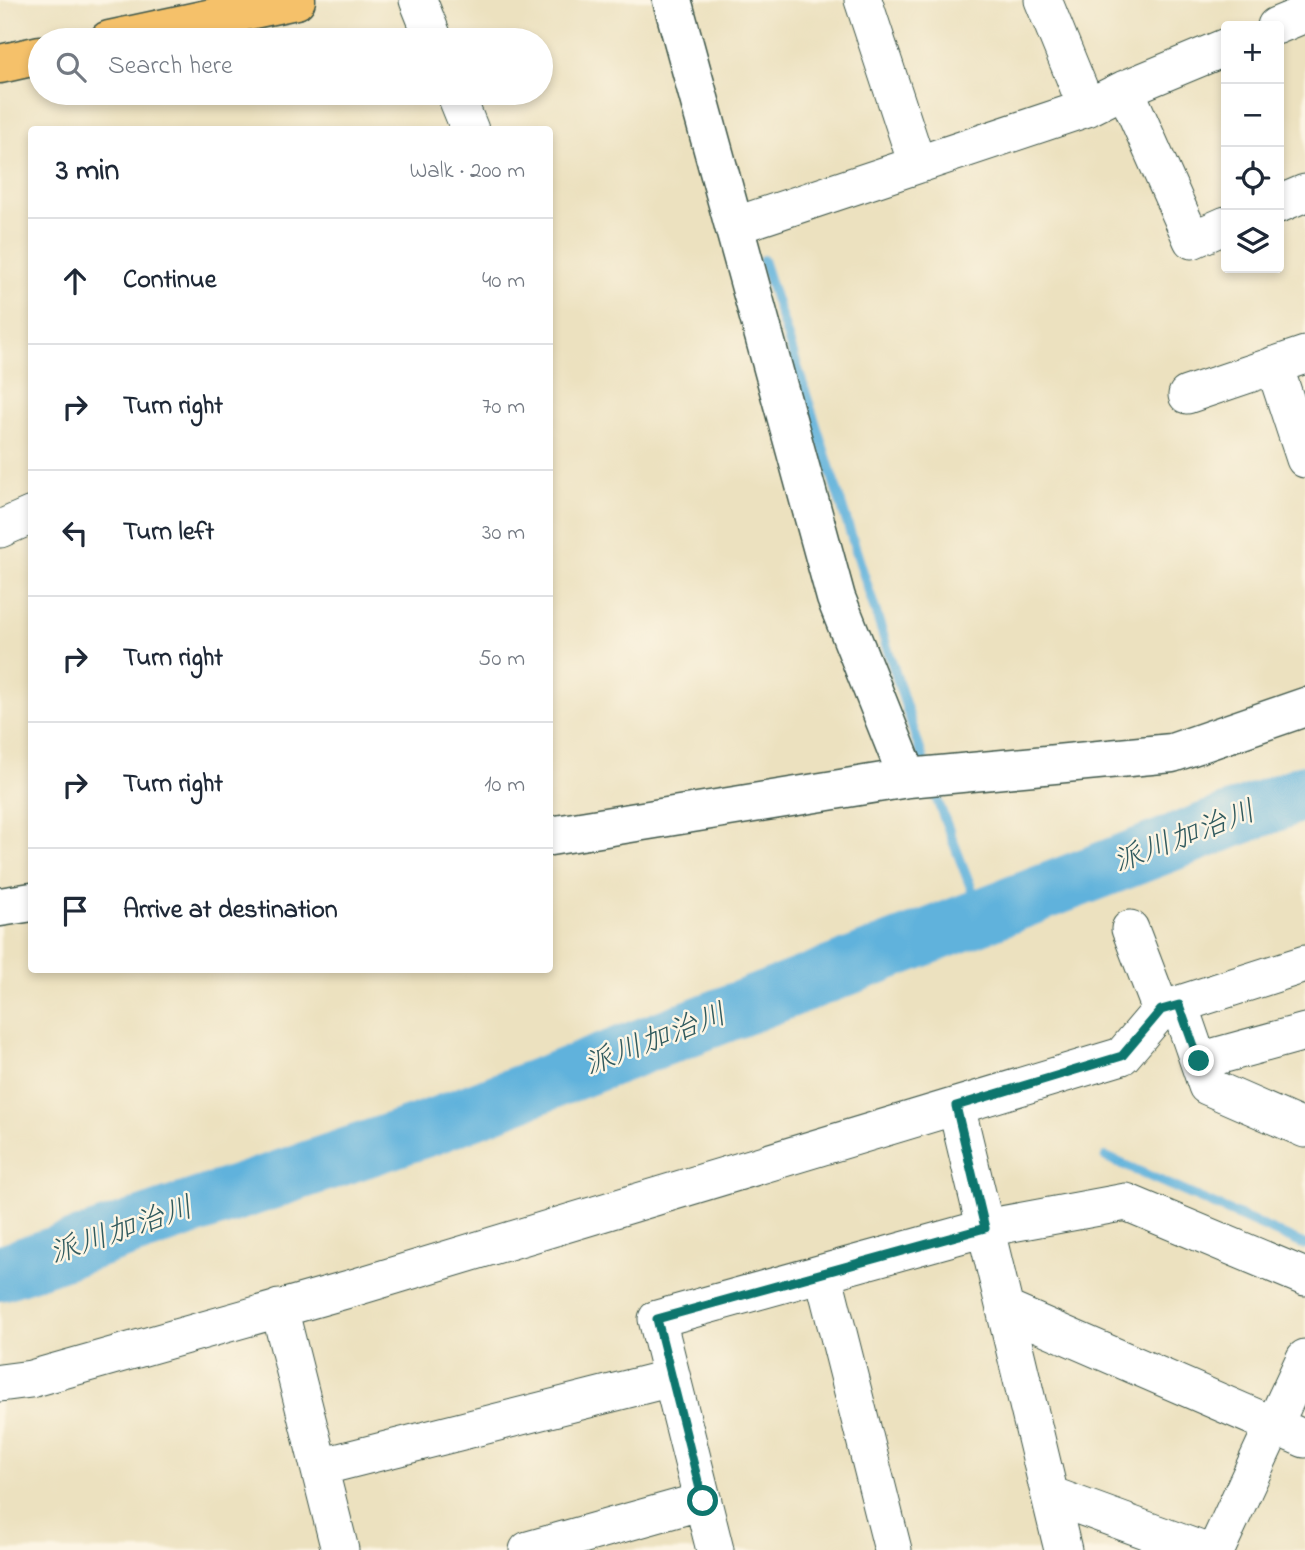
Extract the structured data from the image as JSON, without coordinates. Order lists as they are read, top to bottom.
{
  "water": ["派川加治川"],
  "page": {
    "map_buttons": ["+", "−"],
    "search": "Search here",
    "heading": ["3 min", "Walk · 200 m"],
    "list": [
      ["Continue", "40 m"],
      ["Turn right", "70 m"],
      ["Turn left", "30 m"],
      ["Turn right", "50 m"],
      ["Turn right", "10 m"],
      "Arrive at destination"
    ]
  }
}
